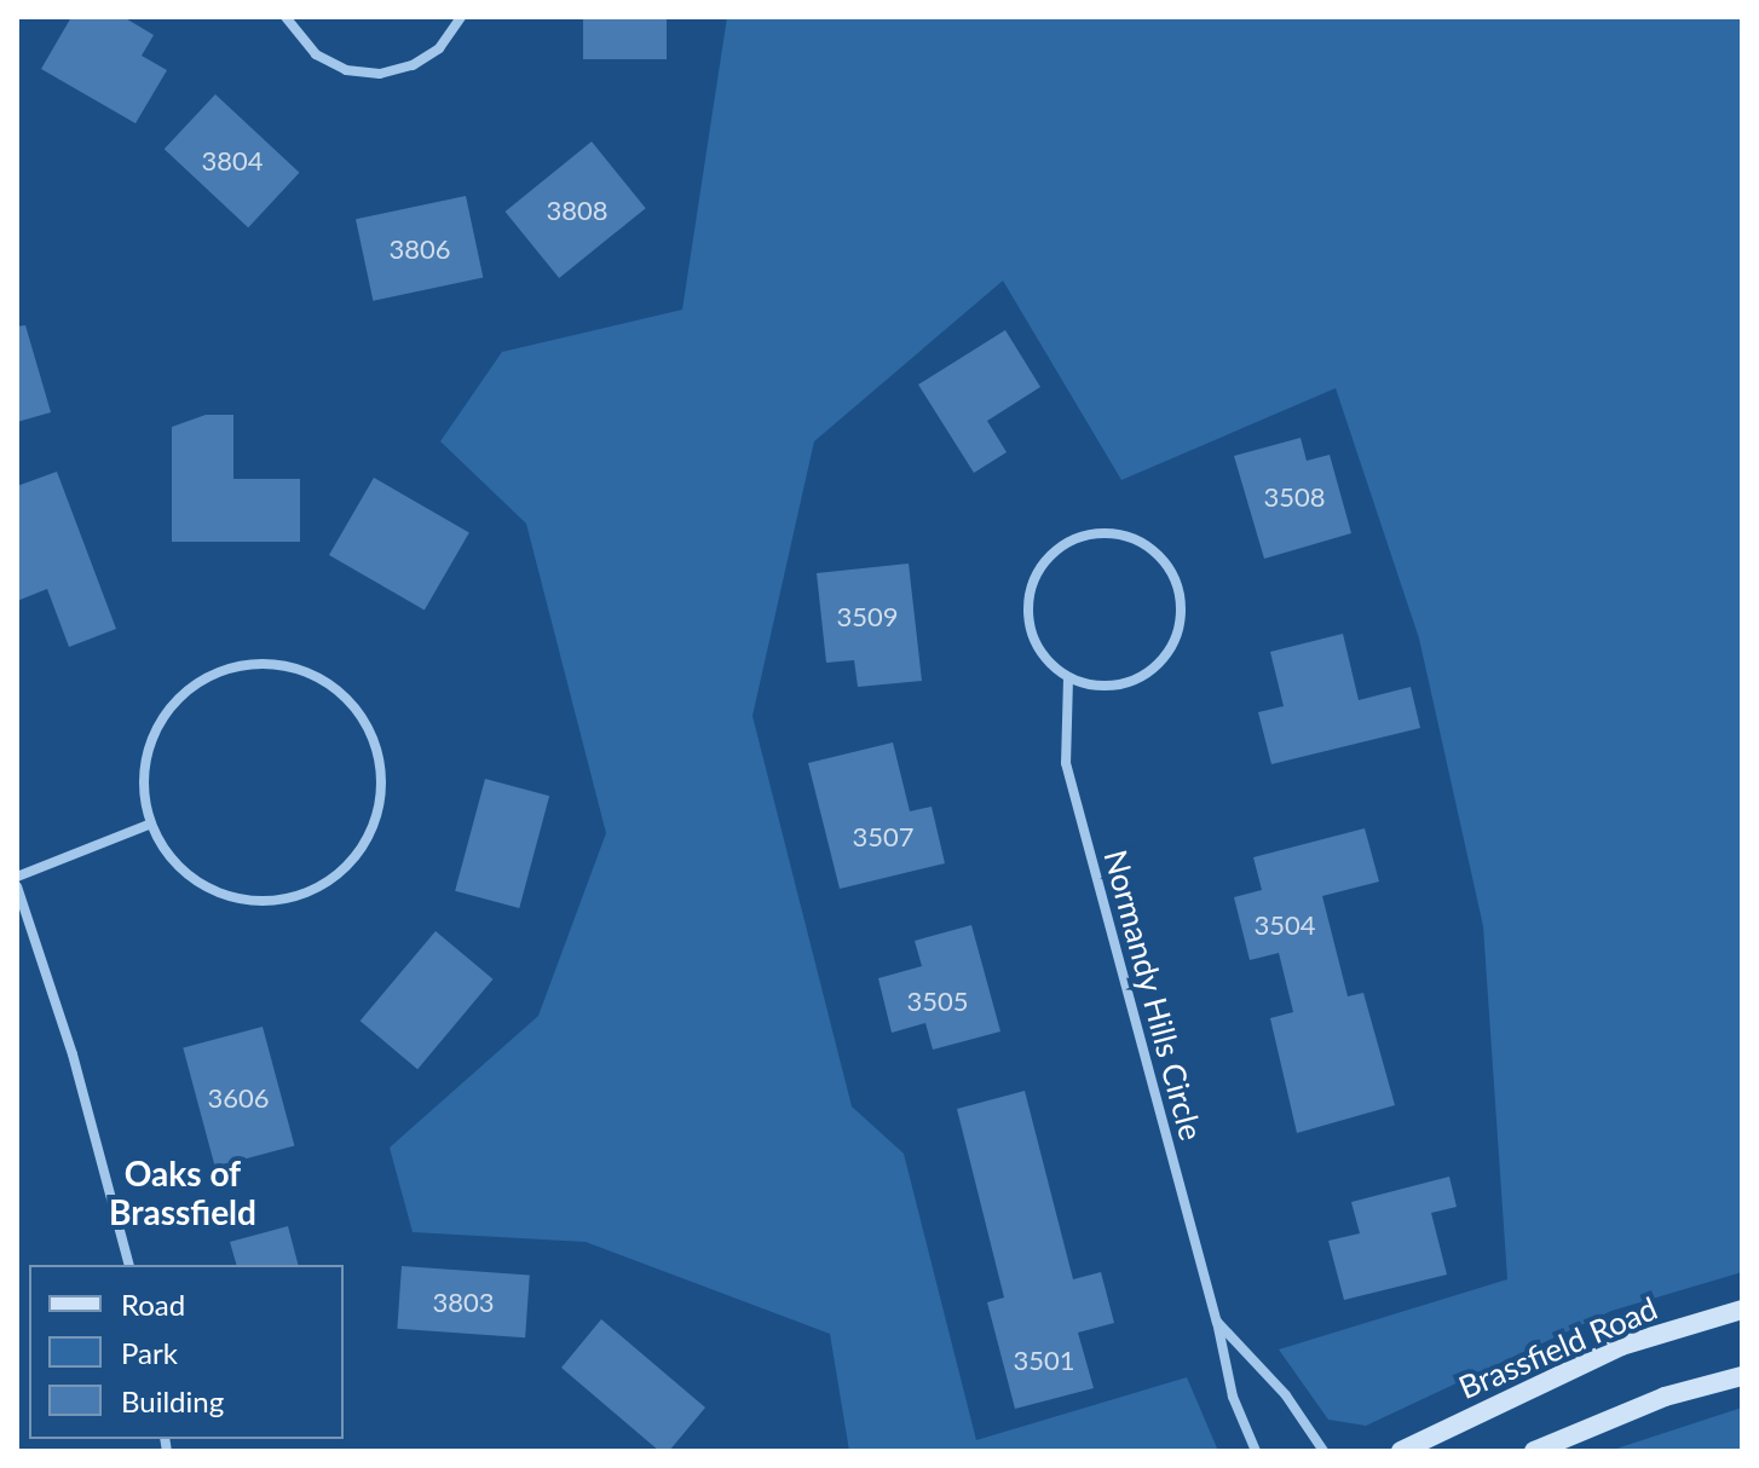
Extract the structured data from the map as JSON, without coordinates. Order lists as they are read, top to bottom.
{
  "streets": {
    "street": ["Normandy Hills Circle", "Brassfield Road"]
  },
  "districts": ["Oaks of Brassfield"],
  "house_numbers": [
    "3804",
    "3808",
    "3806",
    "3508",
    "3509",
    "3507",
    "3504",
    "3505",
    "3606",
    "3803",
    "3501"
  ],
  "legend": ["Road", "Park", "Building"]
}
